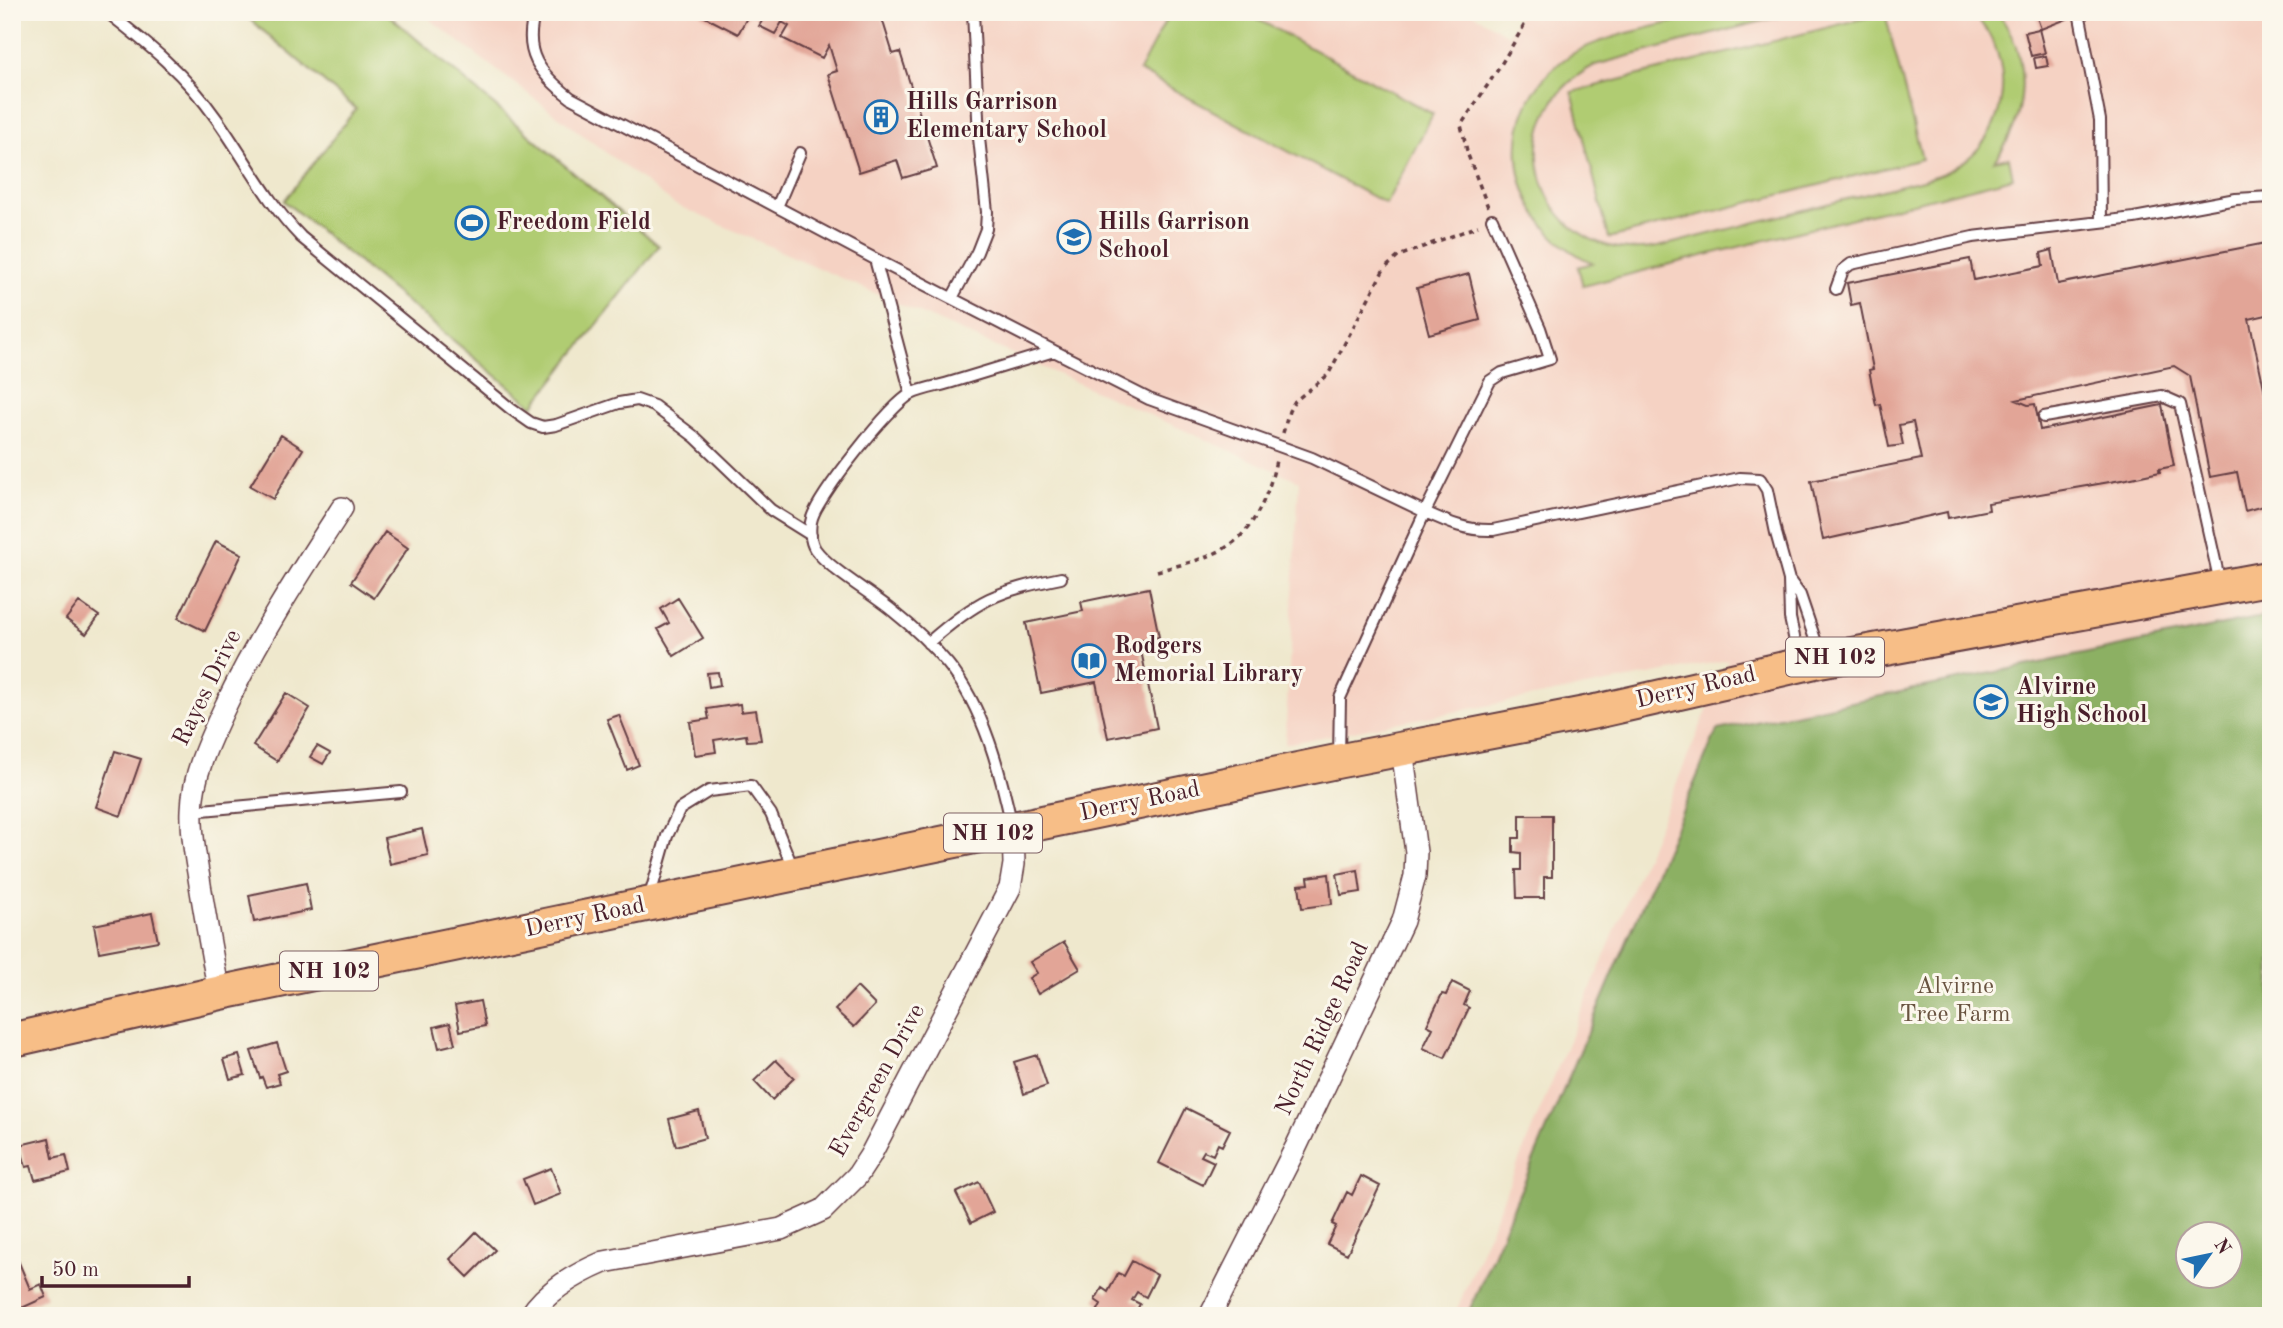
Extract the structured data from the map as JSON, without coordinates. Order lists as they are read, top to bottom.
{
  "streets": {
    "main road": ["NH 102", "Derry Road"],
    "street": ["Rayes Drive", "North Ridge Road", "Evergreen Drive"]
  },
  "crossings": [
    ["Rayes Drive", "Derry Road"],
    ["Derry Road", "North Ridge Road"],
    ["Derry Road", "Evergreen Drive"]
  ],
  "parks": ["Alvirne Tree Farm"],
  "places": {
    "building": ["Hills Garrison Elementary School"],
    "sports": ["Freedom Field"],
    "school or university": ["Hills Garrison School", "Alvirne High School"],
    "library": ["Rodgers Memorial Library"]
  },
  "scale_bar": "50 m",
  "north": "top right"
}
